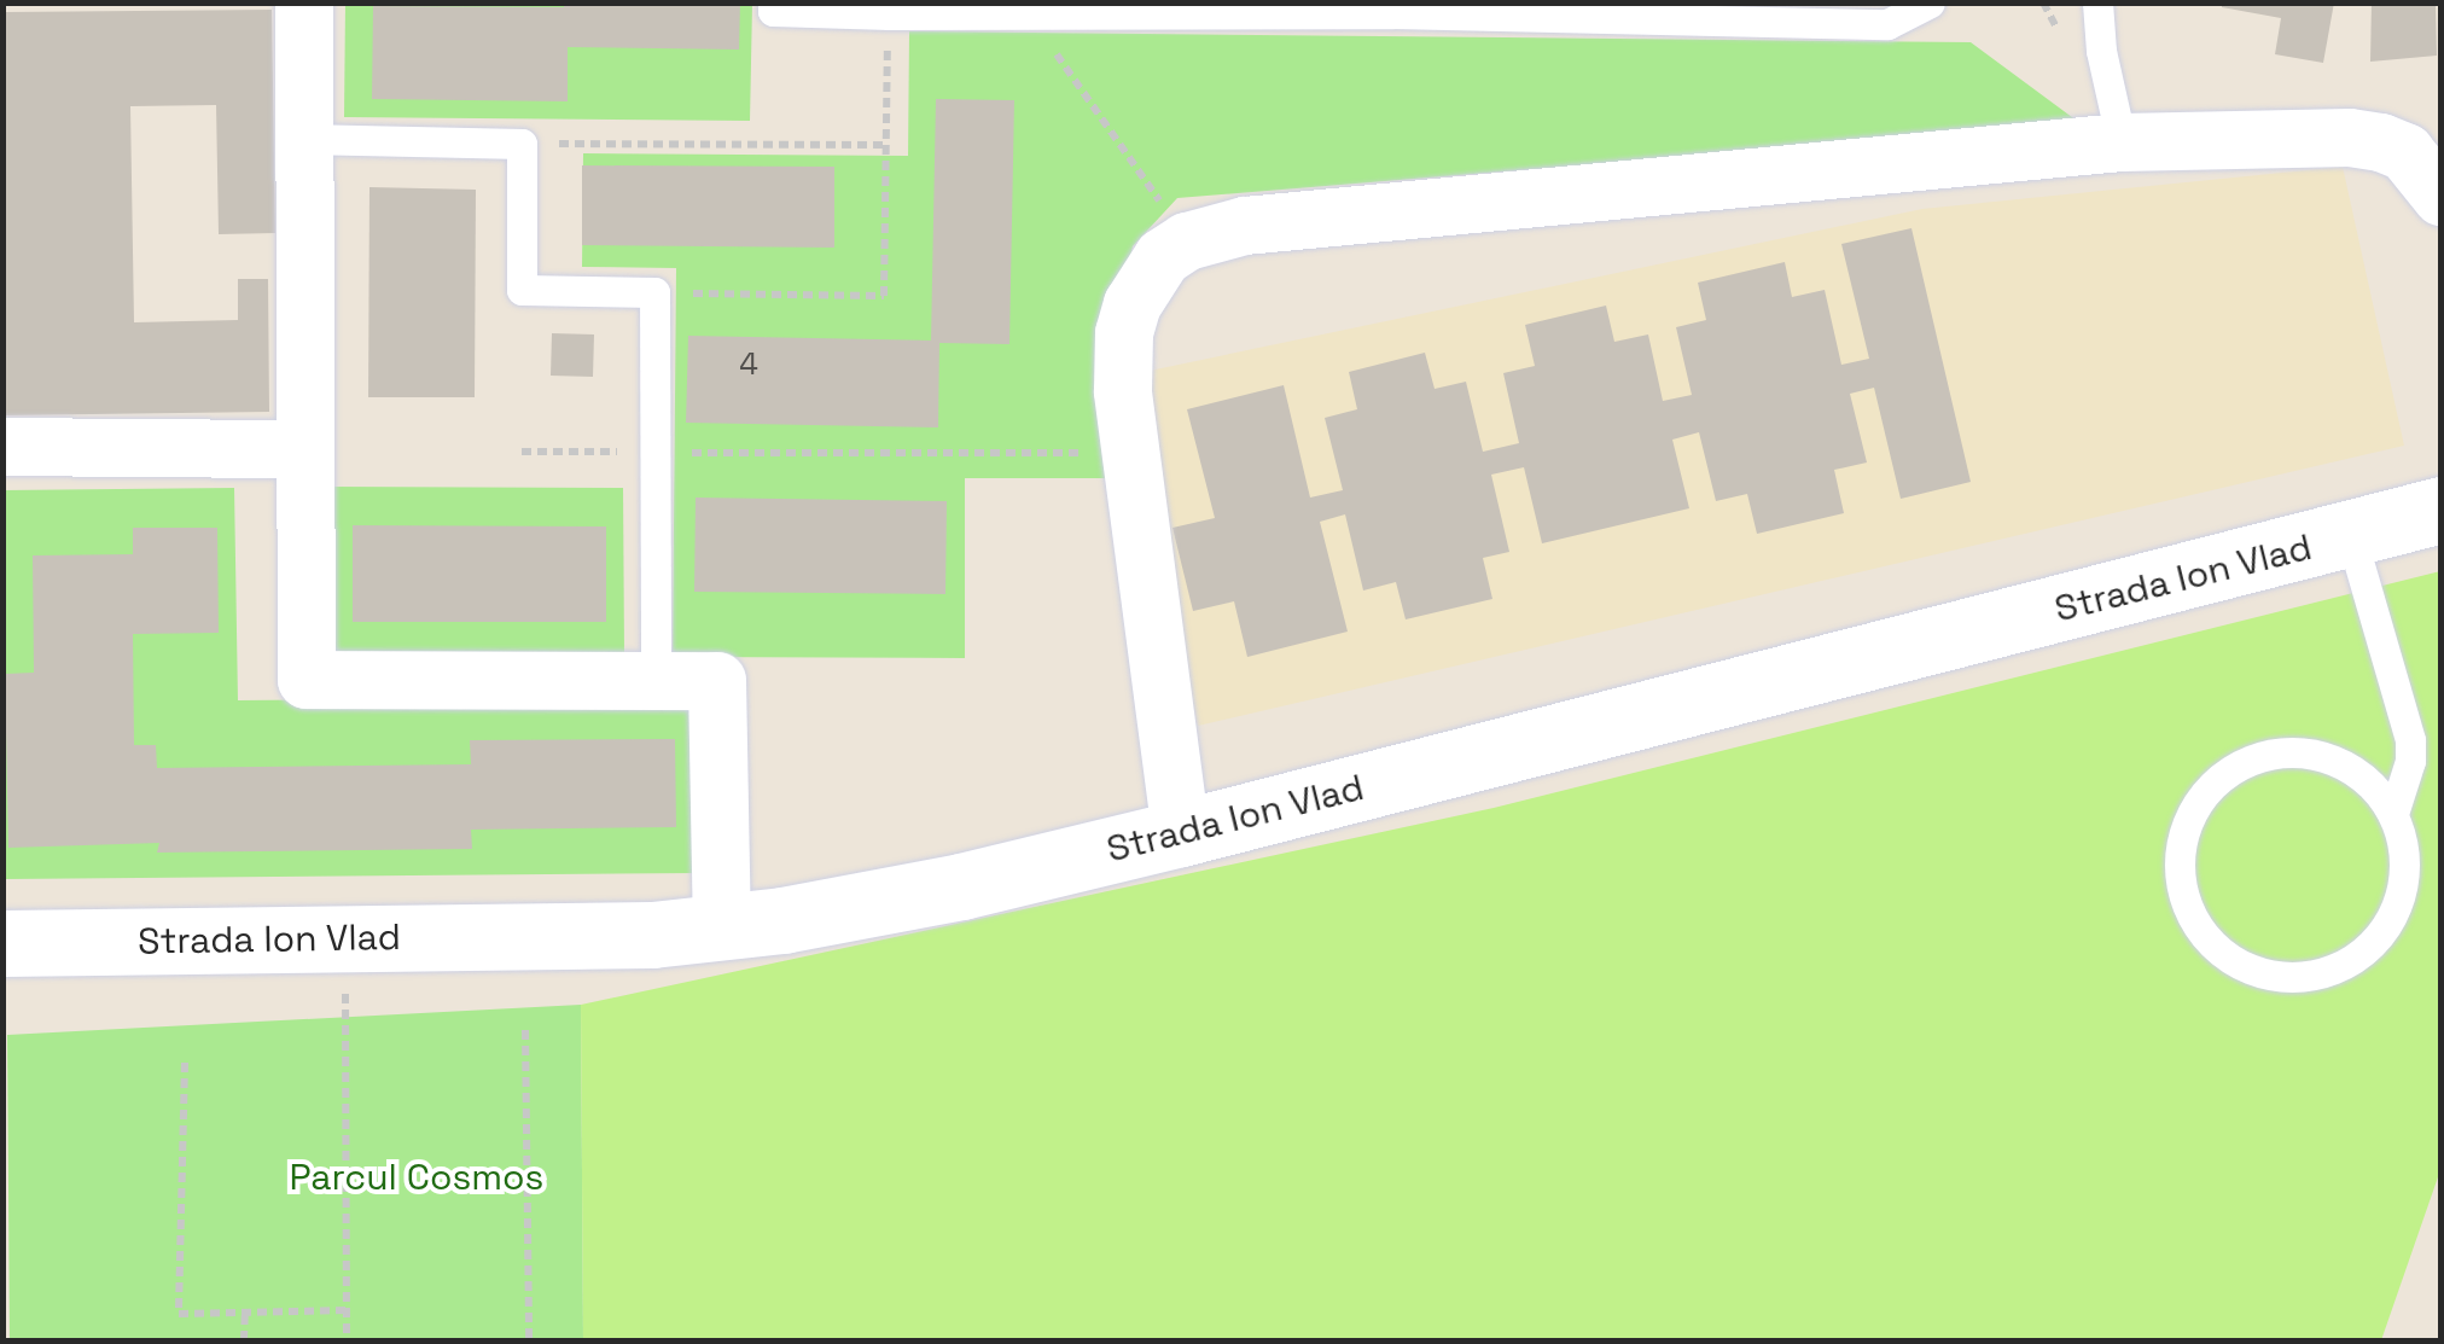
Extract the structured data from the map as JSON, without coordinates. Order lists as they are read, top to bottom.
{
  "streets": {
    "street": ["Strada Ion Vlad"]
  },
  "parks": ["Parcul Cosmos"],
  "house_numbers": ["4"]
}
